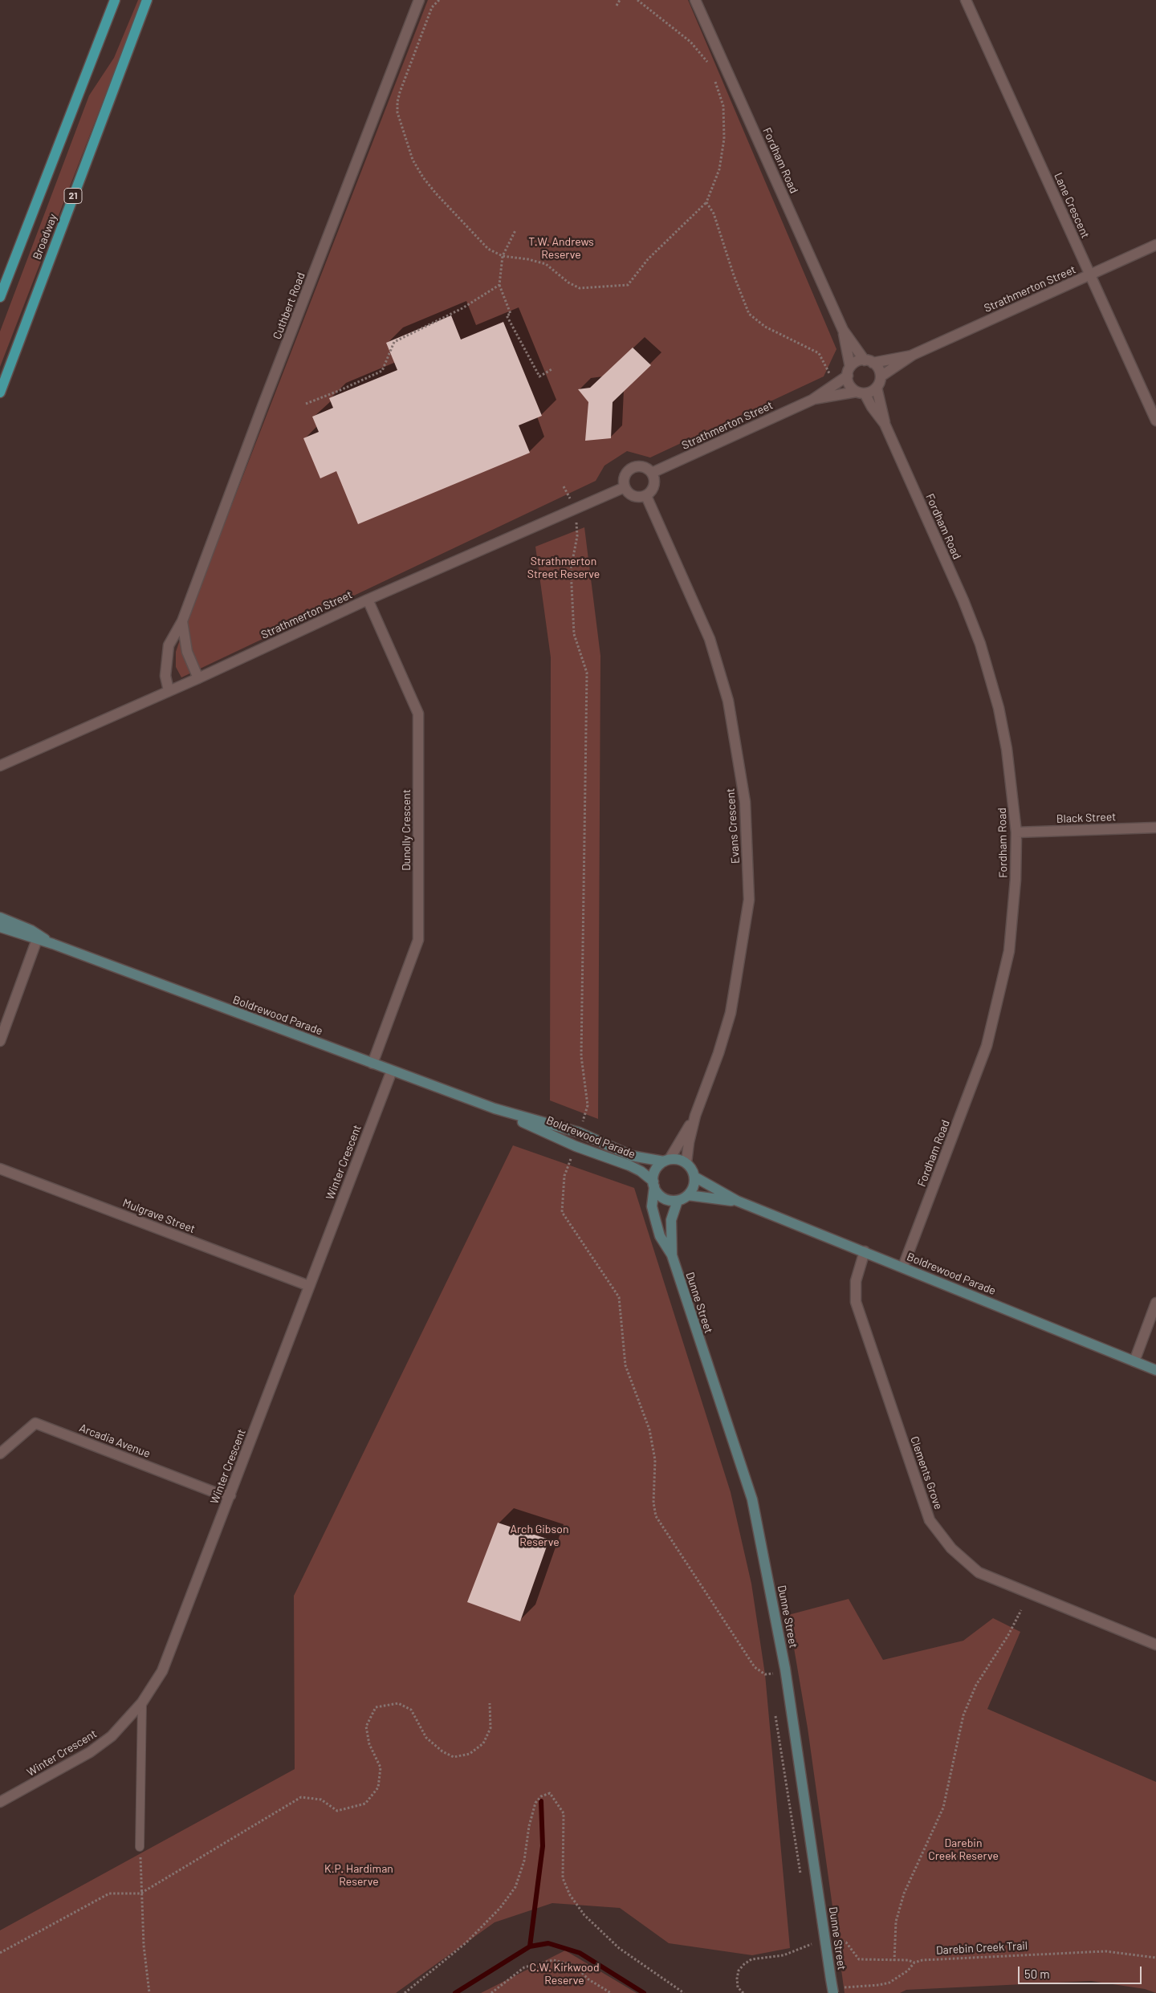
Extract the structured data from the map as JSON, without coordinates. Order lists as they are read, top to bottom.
{
  "streets": {
    "main road": [
      "21",
      "Broadway",
      "Boldrewood Parade",
      "Dunne Street"
    ],
    "street": [
      "Fordham Road",
      "Lane Crescent",
      "Strathmerton Street",
      "Cuthbert Road",
      "Black Street",
      "Evans Crescent",
      "Dunolly Crescent",
      "Winter Crescent",
      "Mulgrave Street",
      "Arcadia Avenue",
      "Clements Grove"
    ],
    "path": ["Darebin Creek Trail"]
  },
  "crossings": [
    ["Fordham Road", "Strathmerton Street"],
    ["Fordham Road", "Black Street"],
    ["Fordham Road", "Boldrewood Parade"],
    ["Lane Crescent", "Strathmerton Street"],
    ["Strathmerton Street", "Cuthbert Road"],
    ["Strathmerton Street", "Evans Crescent"],
    ["Strathmerton Street", "Dunolly Crescent"],
    ["Evans Crescent", "Boldrewood Parade"],
    ["Evans Crescent", "Dunne Street"],
    ["Dunolly Crescent", "Boldrewood Parade"],
    ["Boldrewood Parade", "Winter Crescent"],
    ["Boldrewood Parade", "Dunne Street"],
    ["Boldrewood Parade", "Clements Grove"],
    ["Winter Crescent", "Mulgrave Street"],
    ["Winter Crescent", "Arcadia Avenue"],
    ["Dunne Street", "Darebin Creek Trail"]
  ],
  "parks": [
    "T.W. Andrews Reserve",
    "Strathmerton Street Reserve",
    "Arch Gibson Reserve",
    "Darebin Creek Reserve",
    "K.P. Hardiman Reserve",
    "C.W. Kirkwood Reserve"
  ],
  "scale_bar": "50 m"
}
